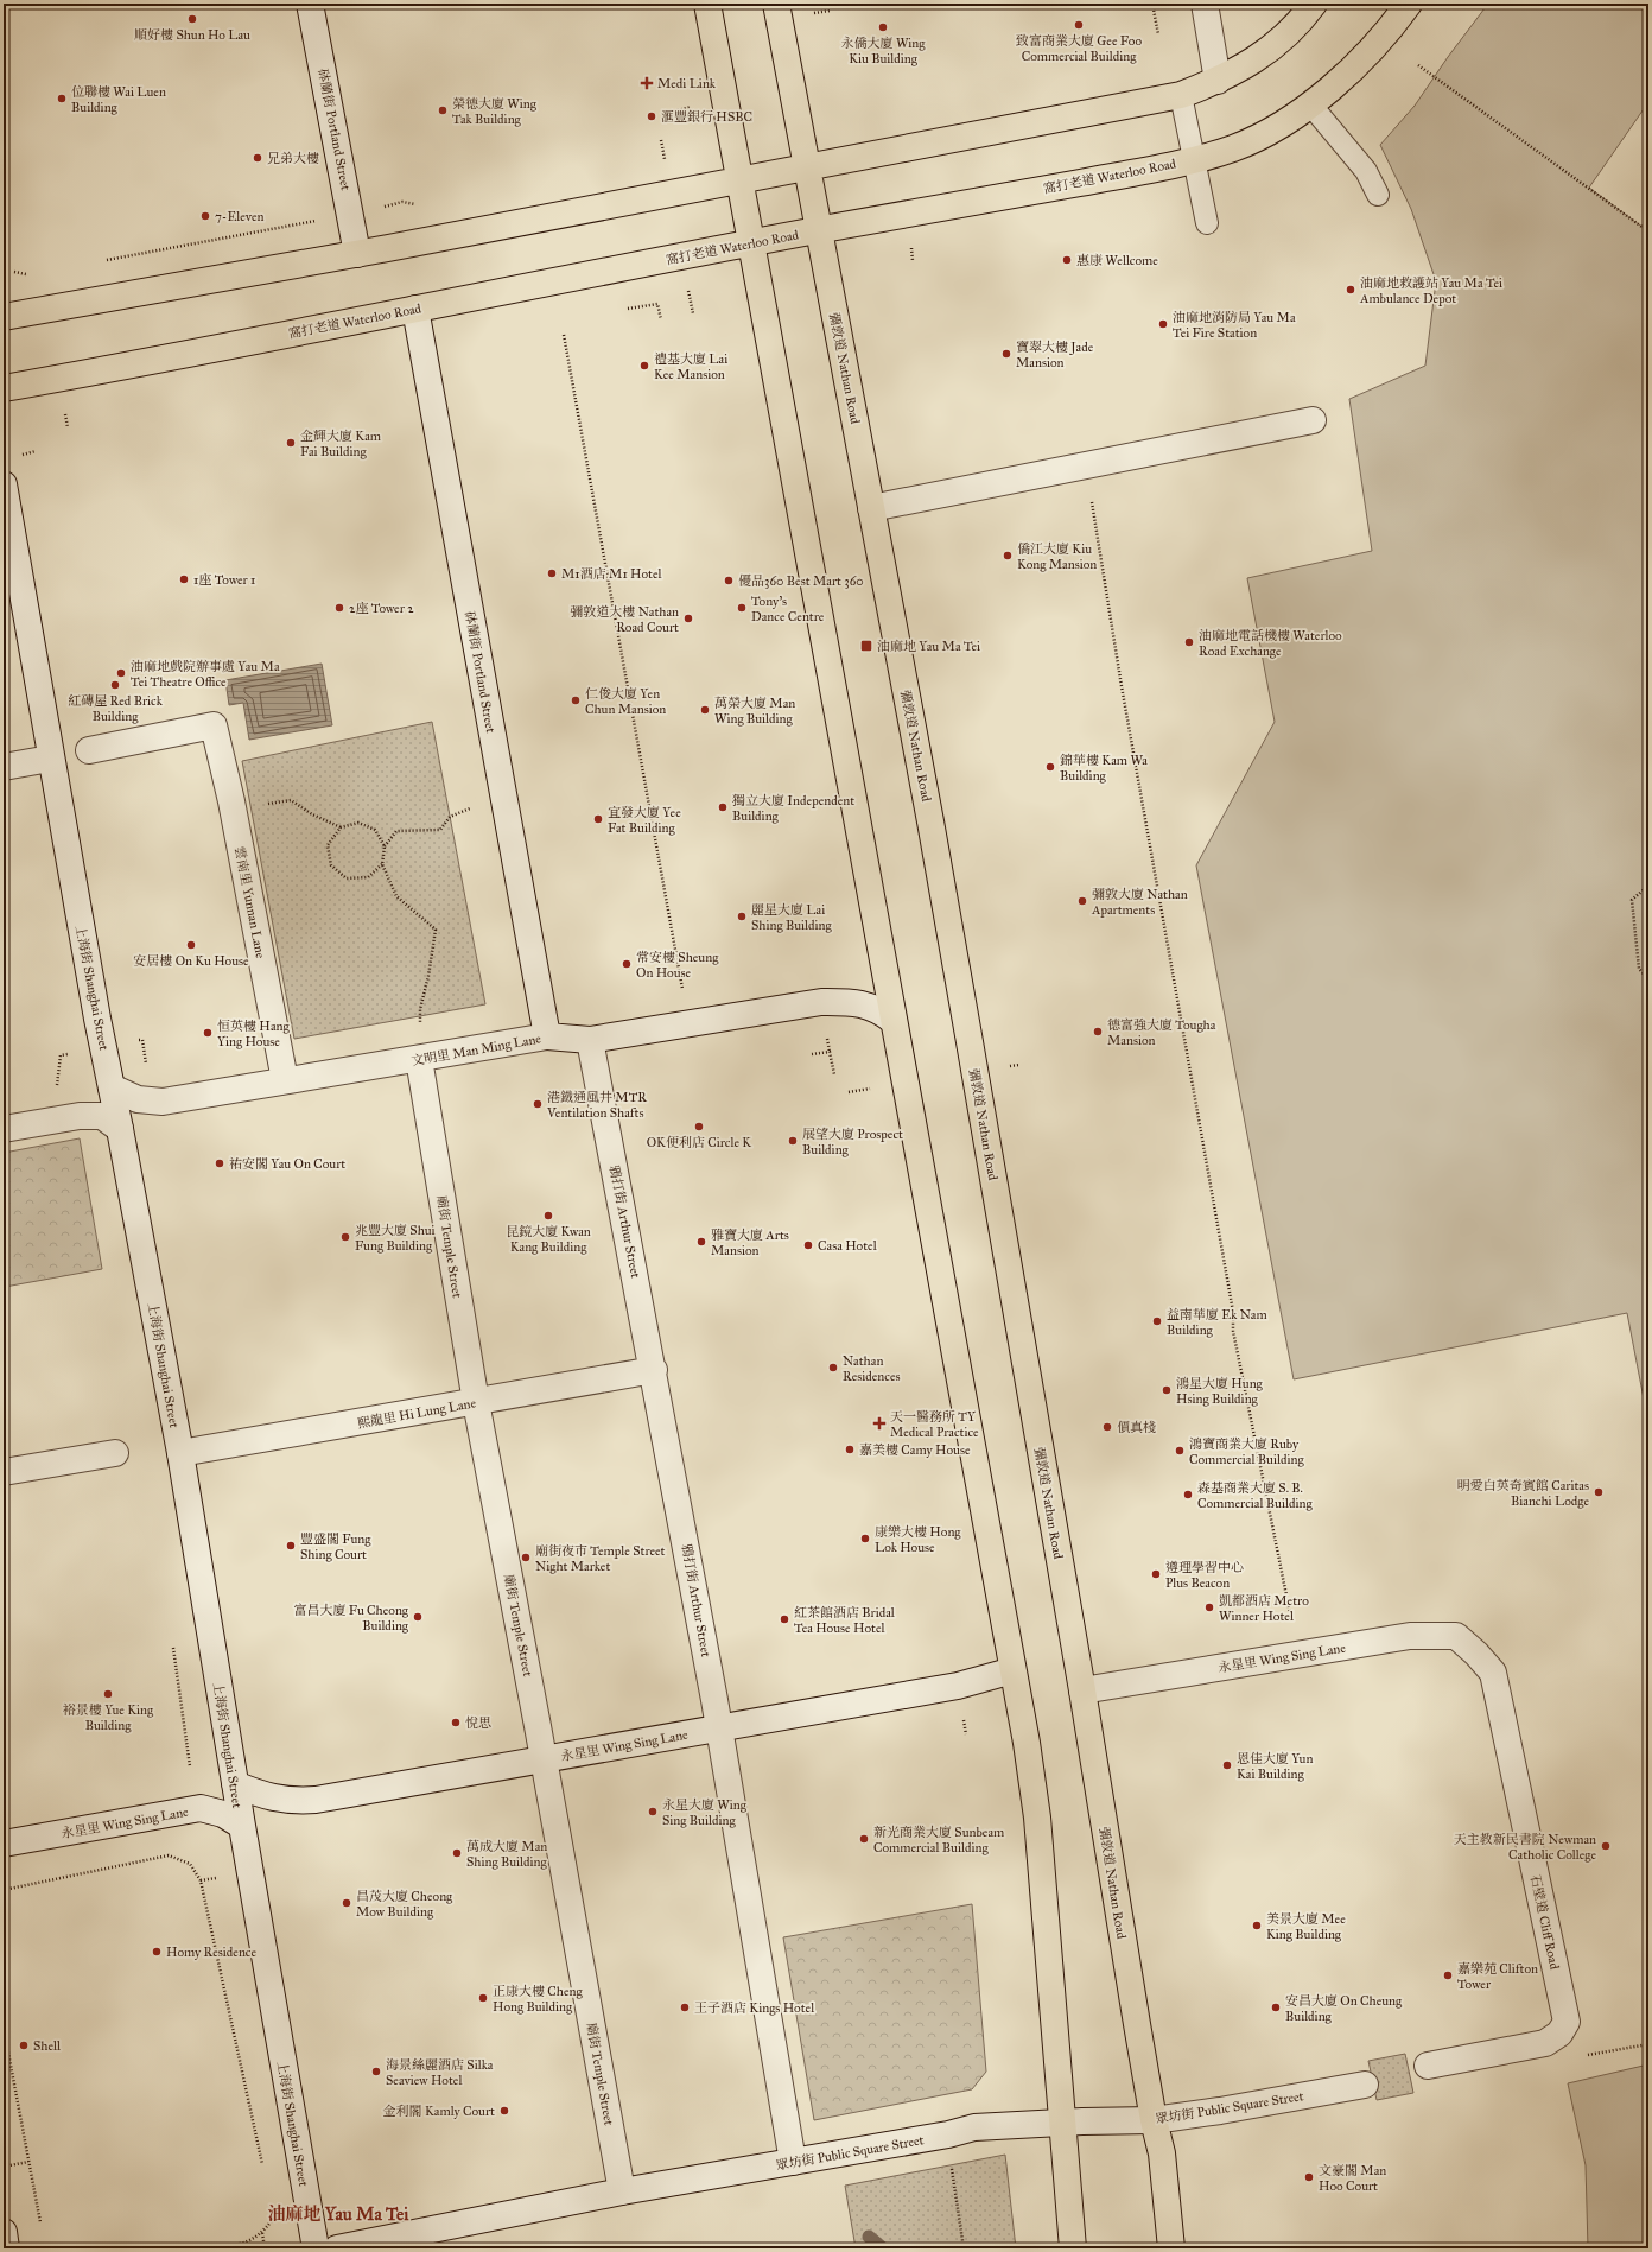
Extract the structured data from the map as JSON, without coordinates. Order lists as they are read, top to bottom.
{
  "streets": {
    "main road": ["窩打老道 Waterloo Road", "彌敦道 Nathan Road"],
    "street": [
      "砵蘭街 Portland Street",
      "雲南里 Yunnan Lane",
      "上海街 Shanghai Street",
      "文明里 Man Ming Lane",
      "鴉打街 Arthur Street",
      "廟街 Temple Street",
      "熙龍里 Hi Lung Lane",
      "永星里 Wing Sing Lane",
      "石壁道 Cliff Road",
      "眾坊街 Public Square Street"
    ]
  },
  "crossings": [
    ["砵蘭街 Portland Street", "窩打老道 Waterloo Road"],
    ["砵蘭街 Portland Street", "文明里 Man Ming Lane"],
    ["窩打老道 Waterloo Road", "彌敦道 Nathan Road"],
    ["彌敦道 Nathan Road", "永星里 Wing Sing Lane"],
    ["彌敦道 Nathan Road", "眾坊街 Public Square Street"],
    ["雲南里 Yunnan Lane", "文明里 Man Ming Lane"],
    ["上海街 Shanghai Street", "文明里 Man Ming Lane"],
    ["上海街 Shanghai Street", "熙龍里 Hi Lung Lane"],
    ["上海街 Shanghai Street", "永星里 Wing Sing Lane"],
    ["文明里 Man Ming Lane", "鴉打街 Arthur Street"],
    ["文明里 Man Ming Lane", "廟街 Temple Street"],
    ["鴉打街 Arthur Street", "熙龍里 Hi Lung Lane"],
    ["鴉打街 Arthur Street", "永星里 Wing Sing Lane"],
    ["鴉打街 Arthur Street", "眾坊街 Public Square Street"],
    ["廟街 Temple Street", "熙龍里 Hi Lung Lane"],
    ["廟街 Temple Street", "永星里 Wing Sing Lane"],
    ["廟街 Temple Street", "眾坊街 Public Square Street"],
    ["永星里 Wing Sing Lane", "石壁道 Cliff Road"]
  ],
  "districts": ["油麻地 Yau Ma Tei"],
  "places": {
    "other": [
      "順好樓 Shun Ho Lau",
      "致富商業大廈 Gee Foo Commercial Building",
      "永僑大廈 Wing Kiu Building",
      "位聯樓 Wai Luen Building",
      "榮德大廈 Wing Tak Building",
      "滙豐銀行 HSBC",
      "兄弟大樓",
      "7-Eleven",
      "惠康 Wellcome",
      "油麻地救護站 Yau Ma Tei Ambulance Depot",
      "油麻地消防局 Yau Ma Tei Fire Station",
      "寶翠大樓 Jade Mansion",
      "禮基大廈 Lai Kee Mansion",
      "金輝大廈 Kam Fai Building",
      "僑江大廈 Kiu Kong Mansion",
      "M1酒店 M1 Hotel",
      "1座 Tower 1",
      "優品360 Best Mart 360",
      "2座 Tower 2",
      "Tony's Dance Centre",
      "彌敦道大樓 Nathan Road Court",
      "油麻地電話機樓 Waterloo Road Exchange",
      "油麻地戲院辦事處 Yau Ma Tei Theatre Office",
      "紅磚屋 Red Brick Building",
      "仁俊大廈 Yen Chun Mansion",
      "萬榮大廈 Man Wing Building",
      "錦華樓 Kam Wa Building",
      "獨立大廈 Independent Building",
      "宜發大廈 Yee Fat Building",
      "彌敦大廈 Nathan Apartments",
      "麗星大廈 Lai Shing Building",
      "安居樓 On Ku House",
      "常安樓 Sheung On House",
      "德富強大廈 Tougha Mansion",
      "恒英樓 Hang Ying House",
      "港鐵通風井 MTR Ventilation Shafts",
      "OK便利店 Circle K",
      "展望大廈 Prospect Building",
      "祐安閣 Yau On Court",
      "昆鏡大廈 Kwan Kang Building",
      "兆豐大廈 Shui Fung Building",
      "雅寶大廈 Arts Mansion",
      "Casa Hotel",
      "益南華廈 Ek Nam Building",
      "Nathan Residences",
      "鴻星大廈 Hung Hsing Building",
      "價真棧",
      "嘉美樓 Camy House",
      "鴻寶商業大廈 Ruby Commercial Building",
      "明愛白英奇賓館 Caritas Bianchi Lodge",
      "森基商業大廈 S. B. Commercial Building",
      "康樂大樓 Hong Lok House",
      "豐盛閣 Fung Shing Court",
      "廟街夜市 Temple Street Night Market",
      "遵理學習中心 Plus Beacon",
      "凱都酒店 Metro Winner Hotel",
      "富昌大廈 Fu Cheong Building",
      "紅茶館酒店 Bridal Tea House Hotel",
      "裕景樓 Yue King Building",
      "悅思",
      "恩佳大廈 Yun Kai Building",
      "永星大廈 Wing Sing Building",
      "新光商業大廈 Sunbeam Commercial Building",
      "天主教新民書院 Newman Catholic College",
      "萬成大廈 Man Shing Building",
      "昌茂大廈 Cheong Mow Building",
      "美景大廈 Mee King Building",
      "Homy Residence",
      "嘉樂苑 Clifton Tower",
      "正康大樓 Cheng Hong Building",
      "王子酒店 Kings Hotel",
      "安昌大廈 On Cheung Building",
      "Shell",
      "海景絲麗酒店 Silka Seaview Hotel",
      "金利閣 Kamly Court",
      "文豪閣 Man Hoo Court"
    ],
    "health": ["Medi Link", "天一醫務所 TY Medical Practice"],
    "transit": ["油麻地 Yau Ma Tei"]
  }
}
